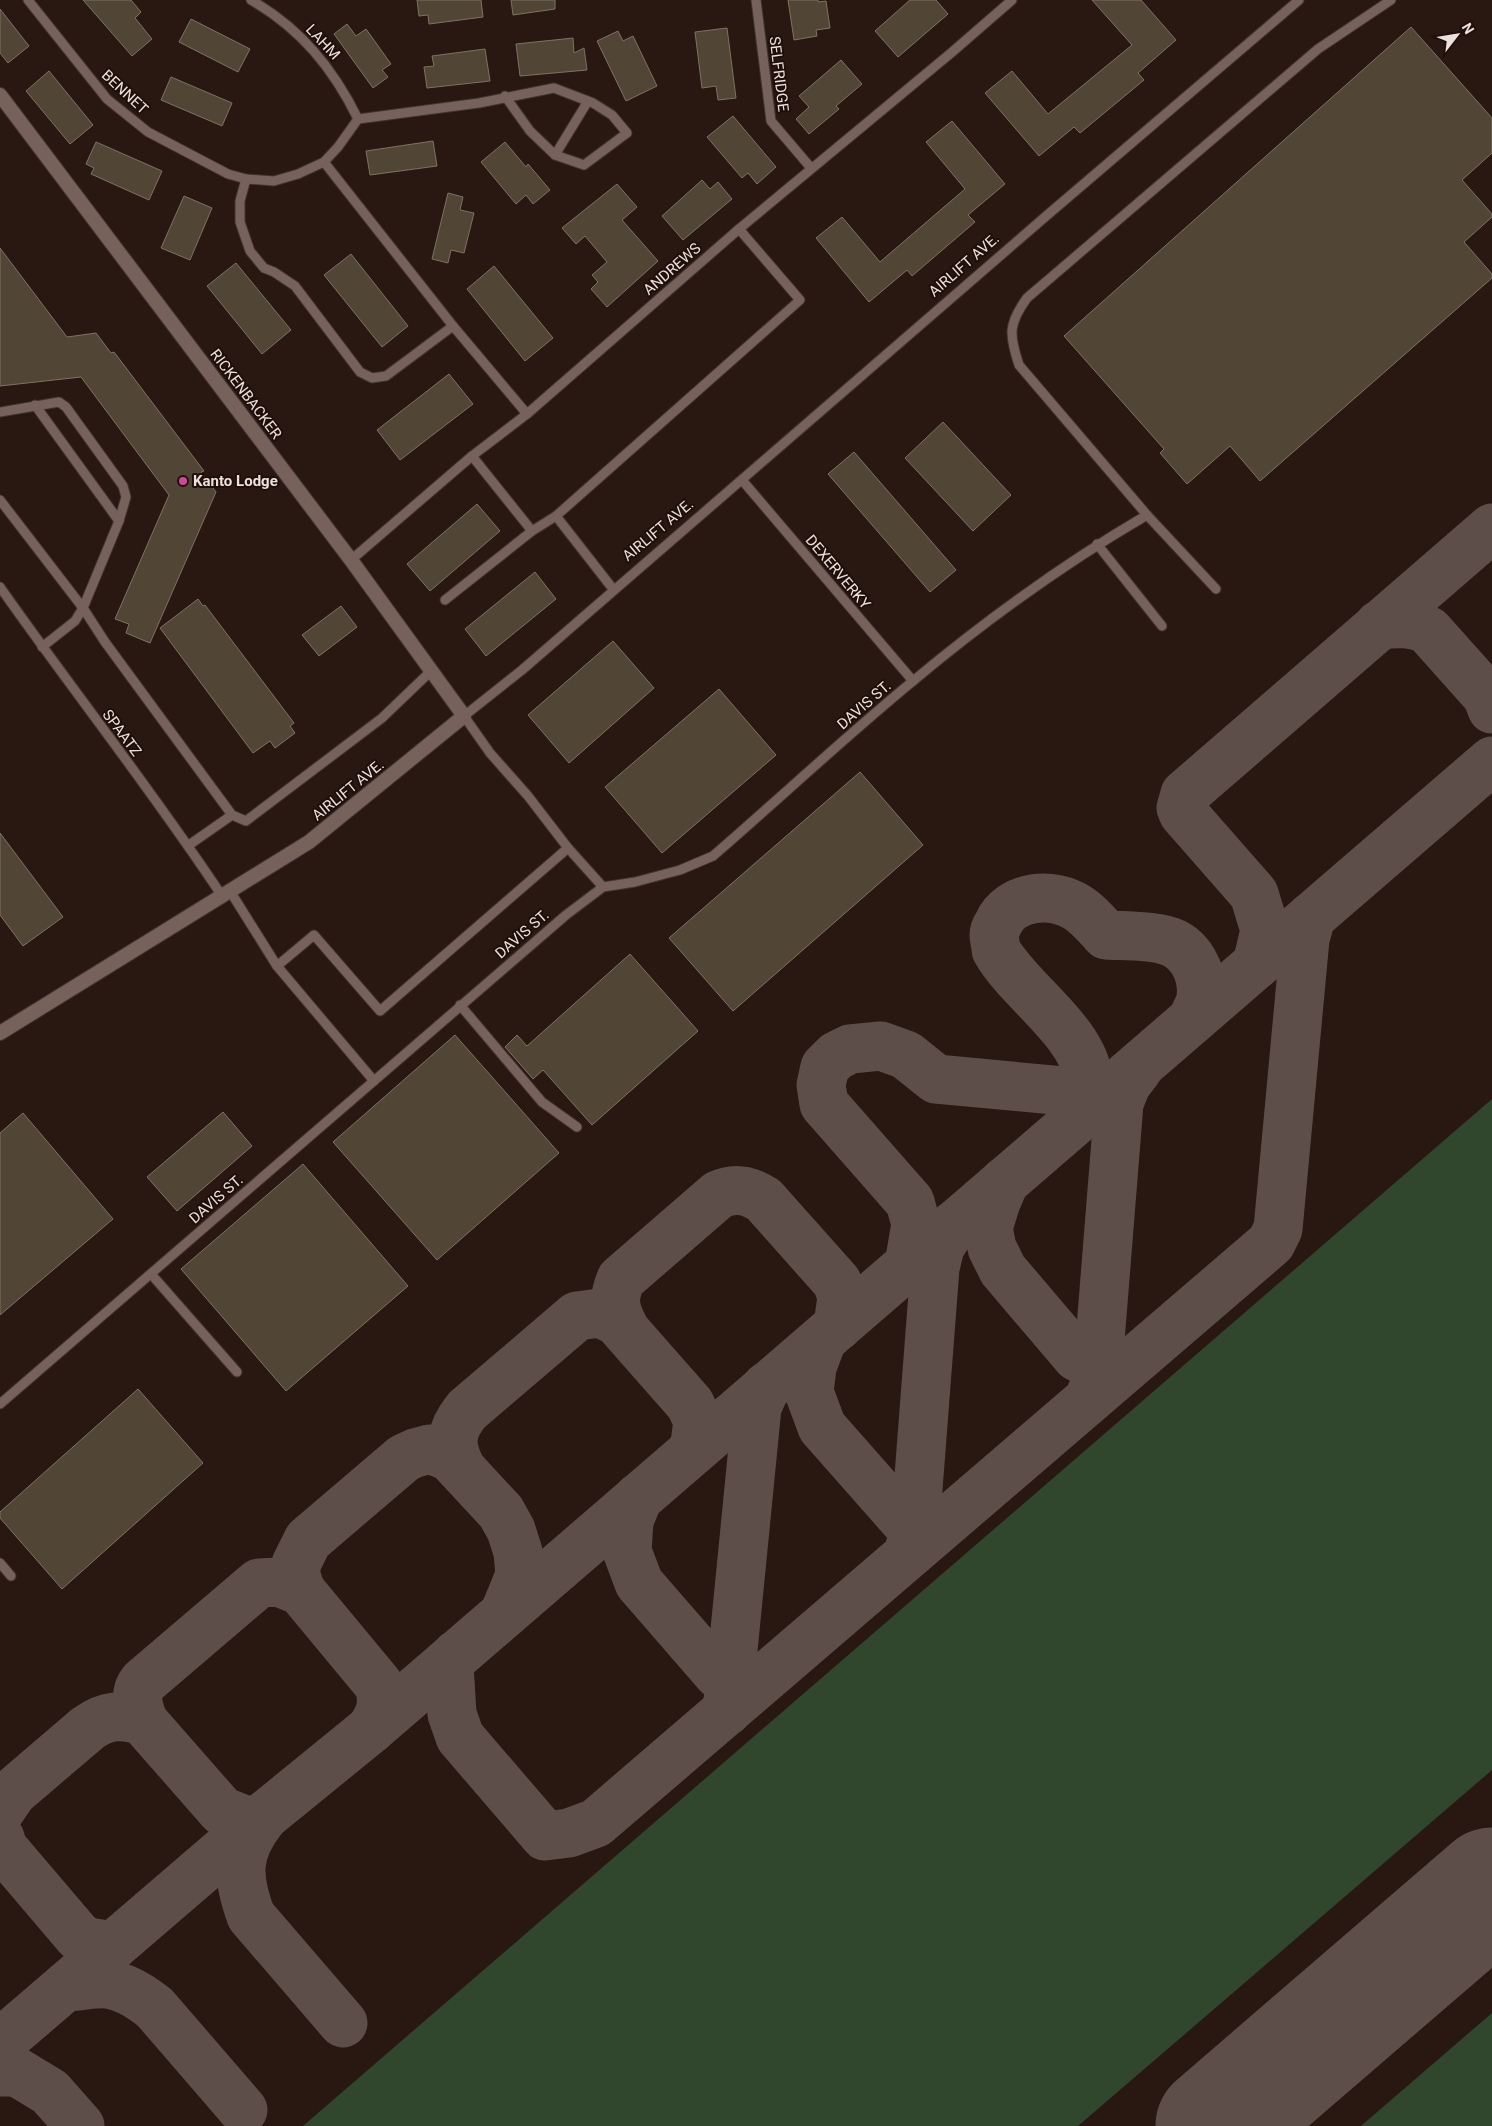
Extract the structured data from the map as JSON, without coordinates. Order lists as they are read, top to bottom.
{
  "streets": {
    "street": ["AIRLIFT AVE.", "RICKENBACKER"],
    "lane": [
      "LAHM",
      "SELFRIDGE",
      "BENNET",
      "ANDREWS",
      "DEXERVERKY",
      "DAVIS ST.",
      "SPAATZ"
    ]
  },
  "crossings": [
    ["SELFRIDGE", "ANDREWS"],
    ["AIRLIFT AVE.", "RICKENBACKER"],
    ["AIRLIFT AVE.", "DEXERVERKY"],
    ["AIRLIFT AVE.", "SPAATZ"],
    ["ANDREWS", "RICKENBACKER"],
    ["DEXERVERKY", "DAVIS ST."],
    ["DAVIS ST.", "SPAATZ"]
  ],
  "places": ["Kanto Lodge"],
  "north": "top right"
}
